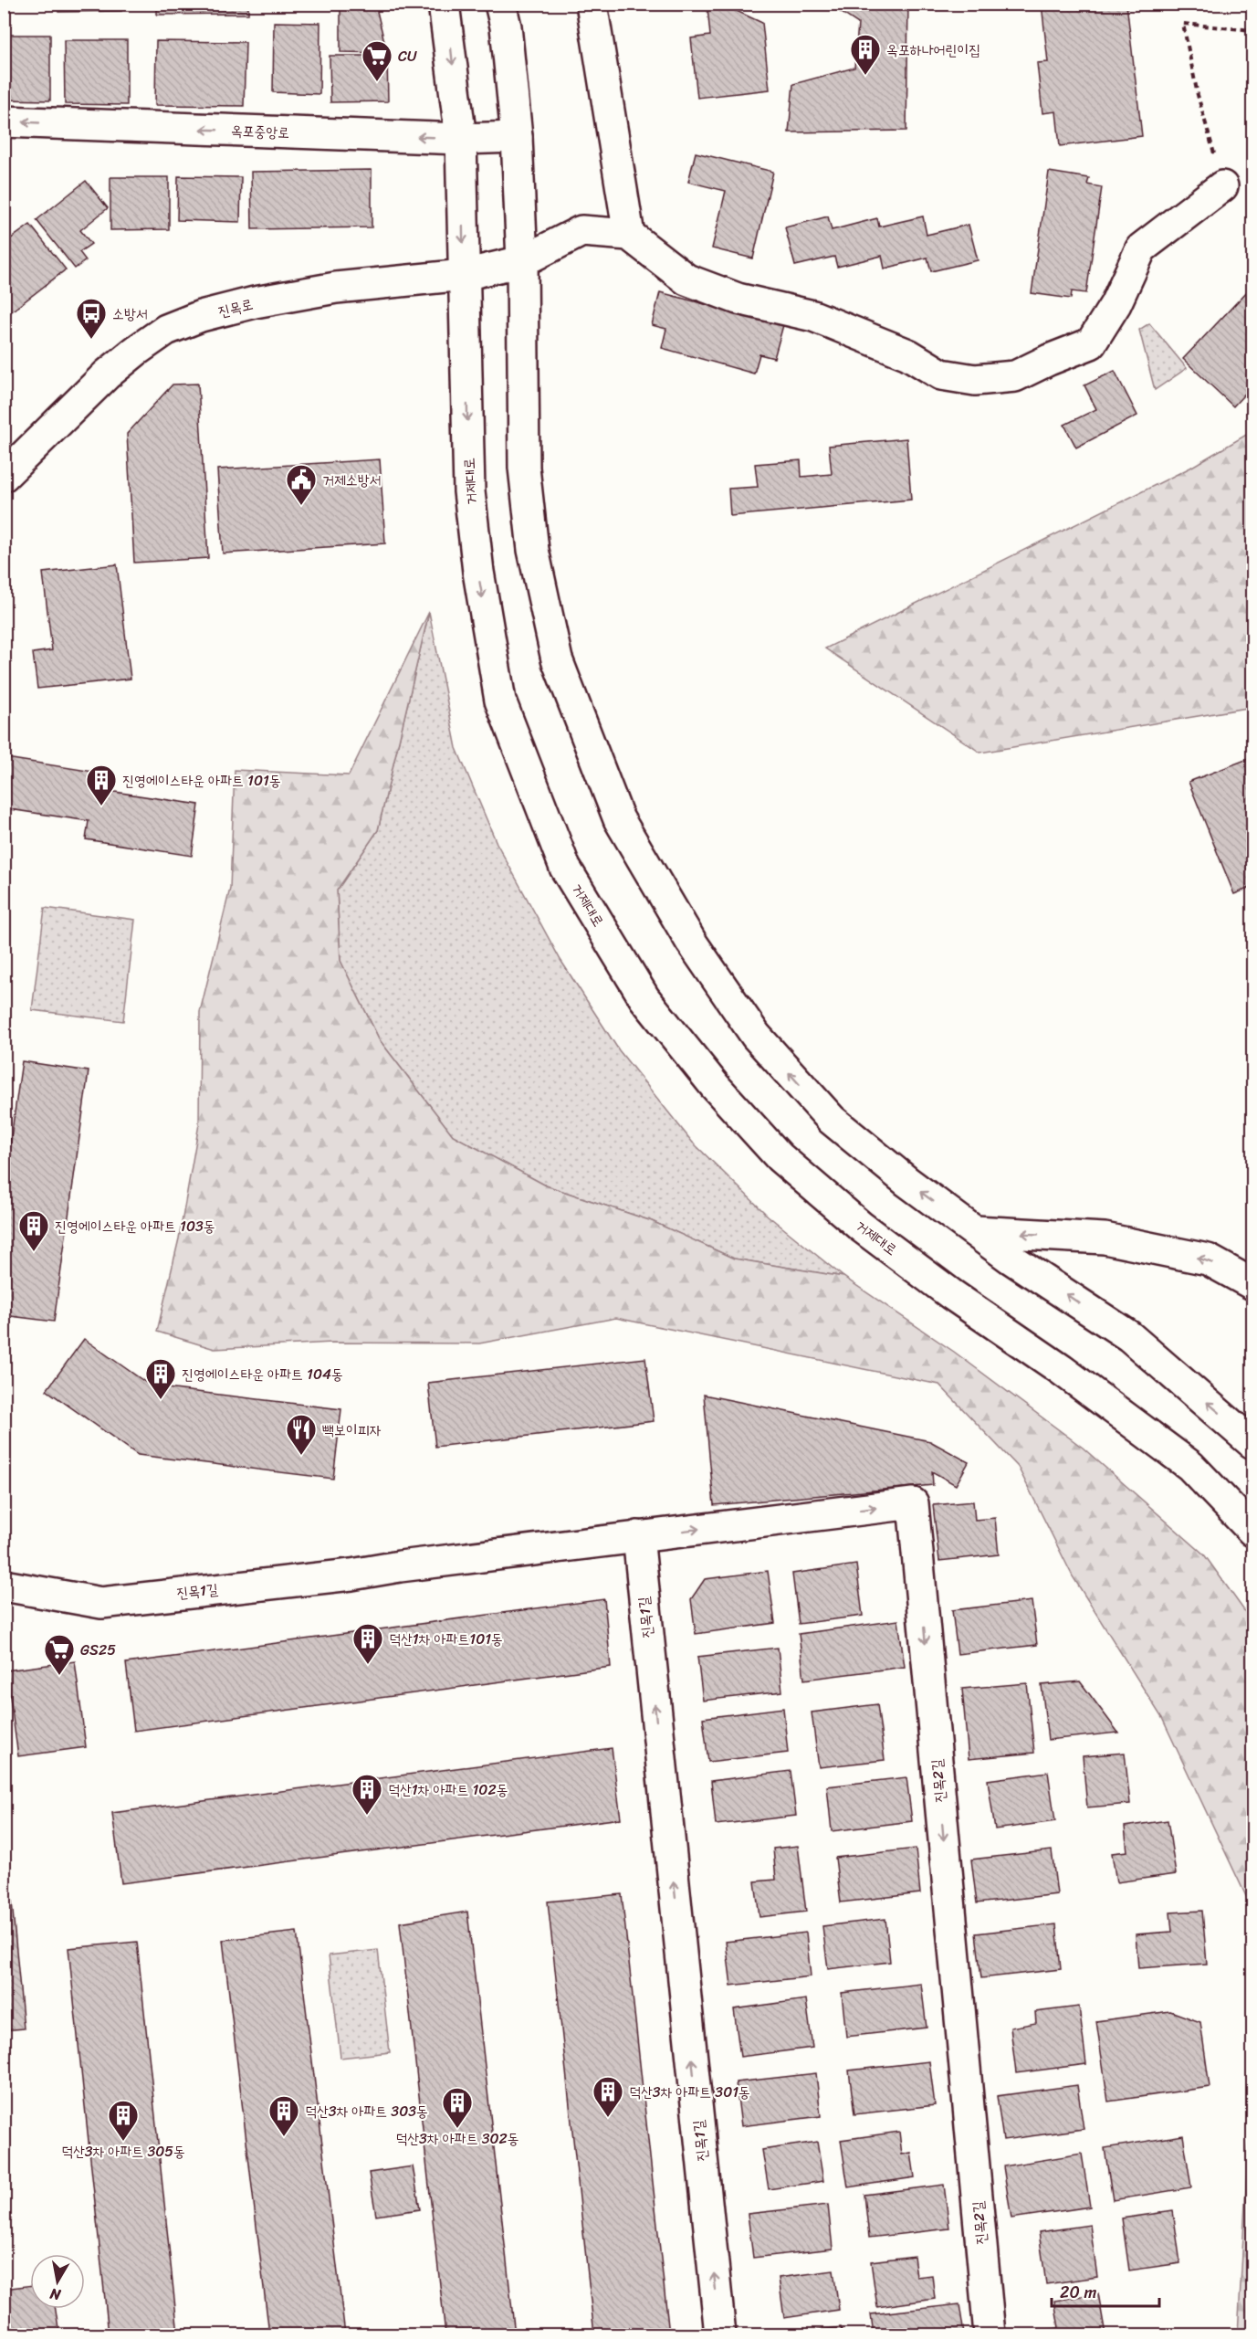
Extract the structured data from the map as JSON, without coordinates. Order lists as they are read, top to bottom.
{
  "streets": {
    "street": [
      "옥포중앙로",
      "진목로",
      "거제대로",
      "진목1길",
      "진목2길"
    ]
  },
  "crossings": [
    ["옥포중앙로", "거제대로"],
    ["진목로", "거제대로"],
    ["진목1길", "진목2길"]
  ],
  "one_way": ["옥포중앙로", "진목1길"],
  "places": {
    "building": [
      "옥포하나어린이집",
      "진영에이스타운 아파트 101동",
      "진영에이스타운 아파트 103동",
      "진영에이스타운 아파트 104동",
      "덕산1차 아파트101동",
      "덕산1차 아파트 102동",
      "덕산3차 아파트 301동",
      "덕산3차 아파트 302동",
      "덕산3차 아파트 303동",
      "덕산3차 아파트 305동"
    ],
    "supermarket": ["CU", "GS25"],
    "bus stop": ["소방서"],
    "public building": ["거제소방서"],
    "restaurant": ["빽보이피자"]
  },
  "scale_bar": "20 m",
  "north": "bottom"
}
